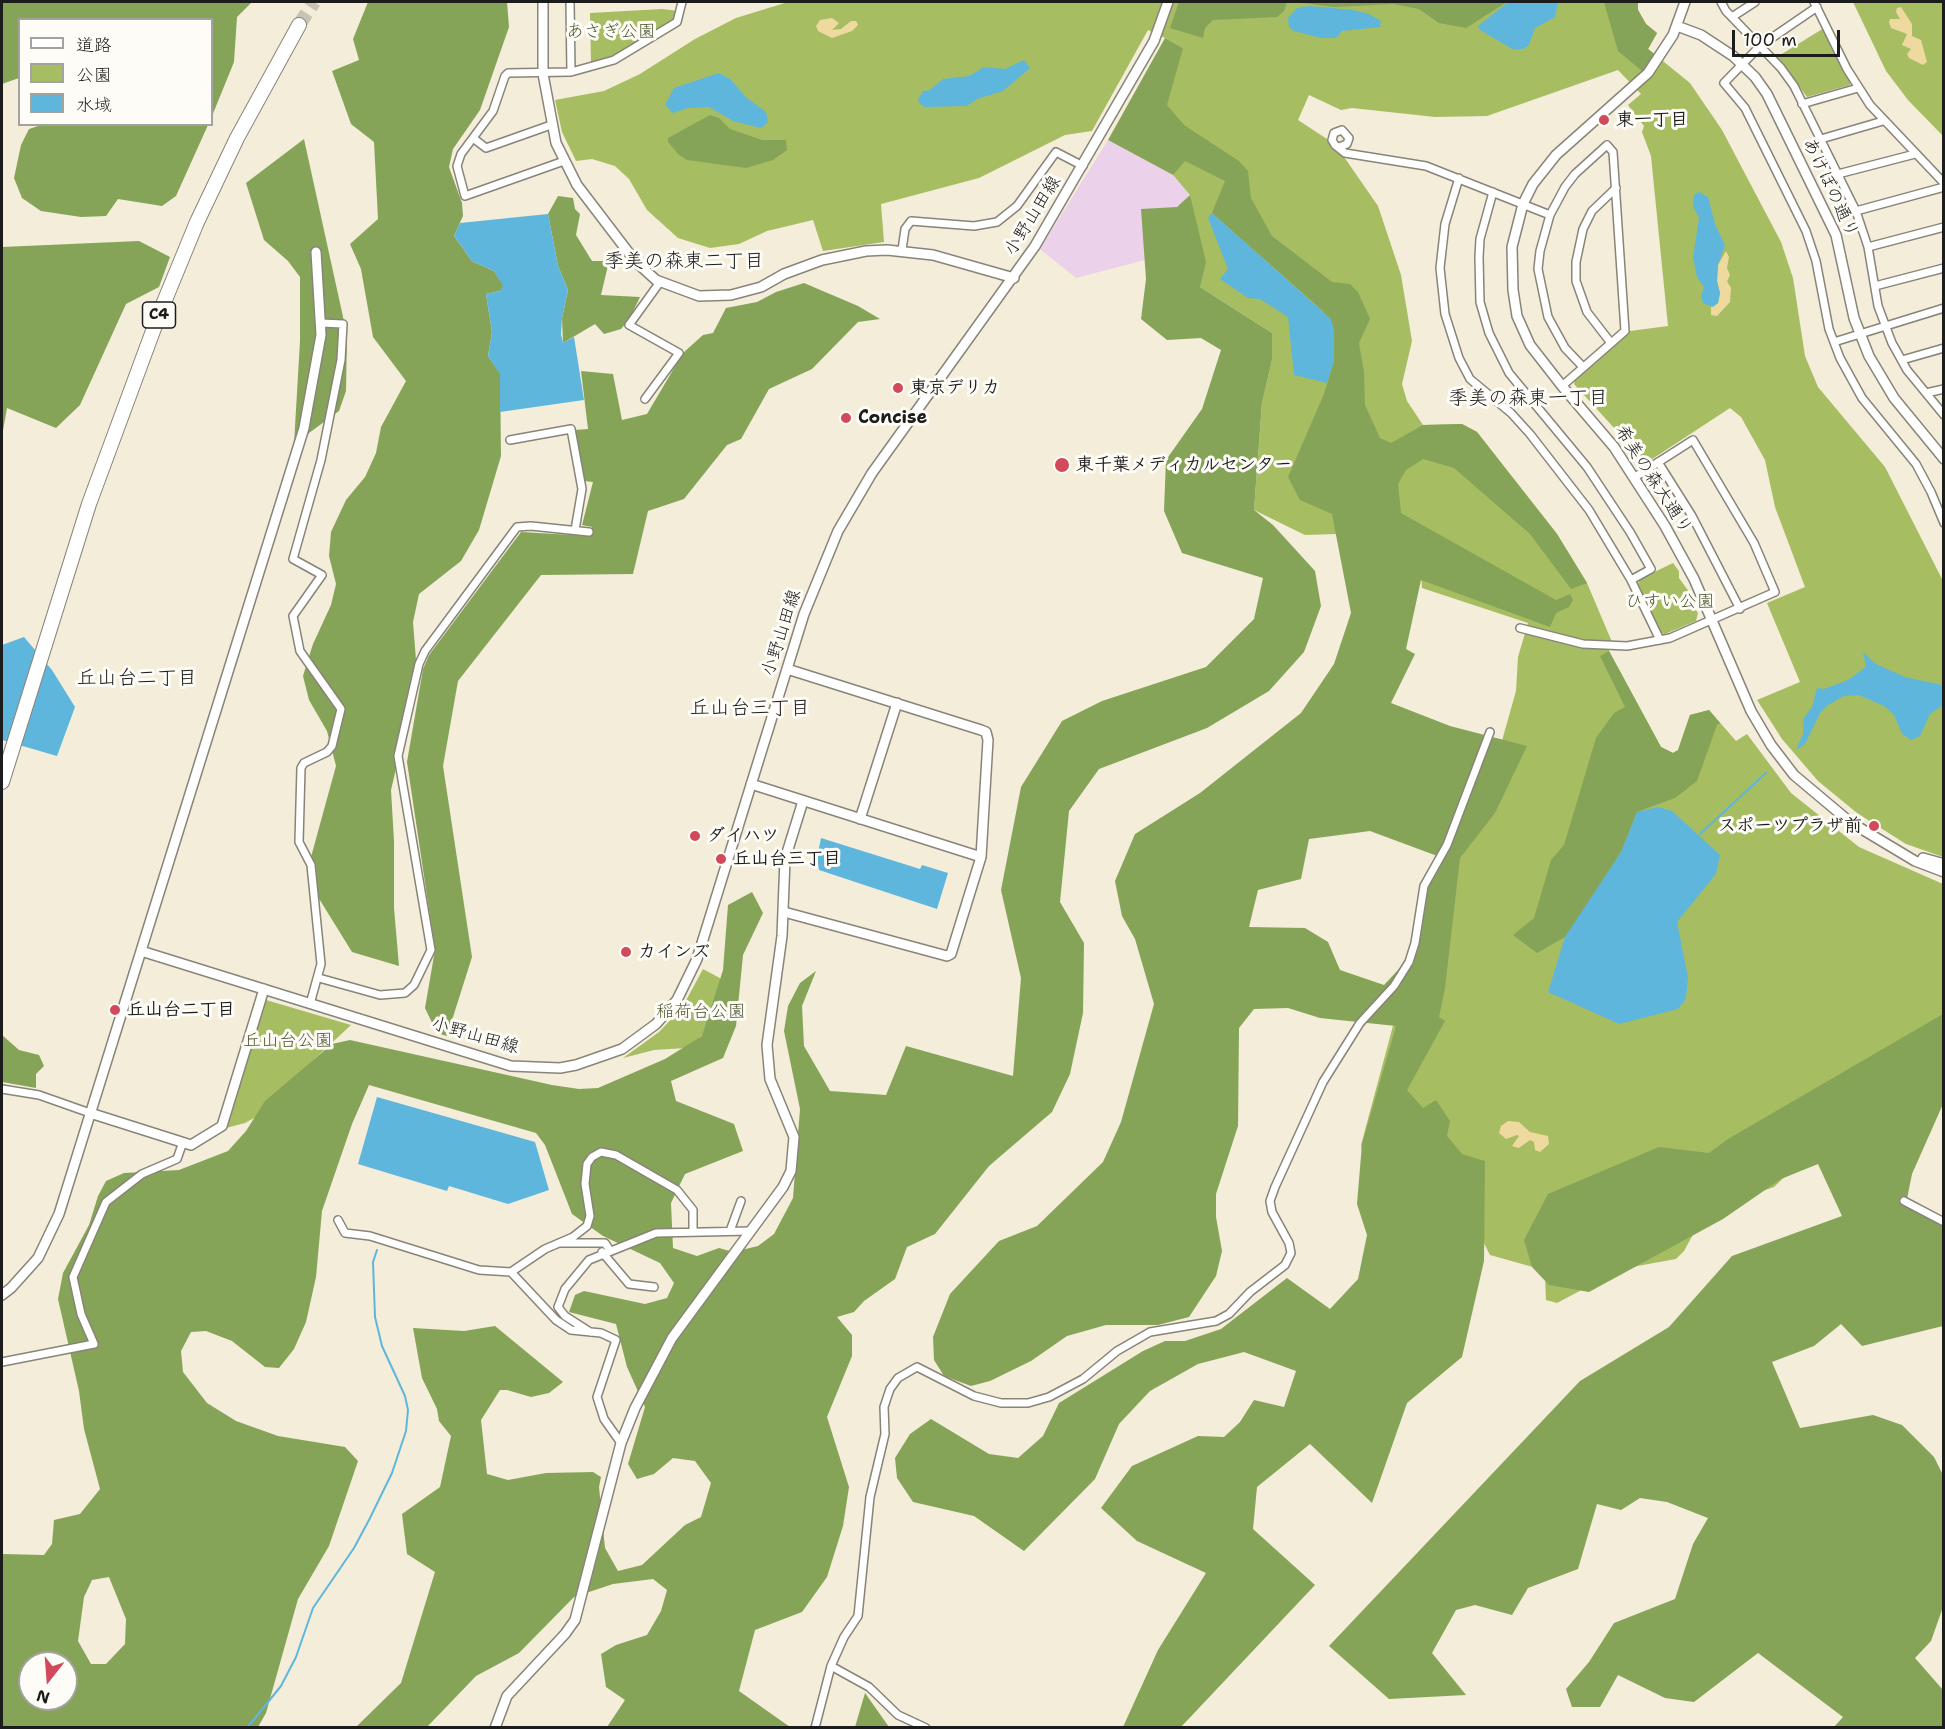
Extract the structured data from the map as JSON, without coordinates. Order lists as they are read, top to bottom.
{
  "streets": {
    "highway": ["C4"],
    "street": ["あけぼの通り", "小野山田線", "希美の森大通り"]
  },
  "crossings": [
    ["あけぼの通り", "希美の森大通り"]
  ],
  "districts": [
    "季美の森東二丁目",
    "季美の森東一丁目",
    "丘山台二丁目",
    "丘山台三丁目"
  ],
  "parks": [
    "あさぎ公園",
    "ひすい公園",
    "稲荷台公園",
    "丘山台公園"
  ],
  "places": [
    "東一丁目",
    "東京デリカ",
    "Concise",
    "東千葉メディカルセンター",
    "スポーツプラザ前",
    "ダイハツ",
    "丘山台三丁目",
    "カインズ",
    "丘山台二丁目"
  ],
  "legend": ["道路", "公園", "水域"],
  "scale_bar": "100 m",
  "north": "bottom"
}
